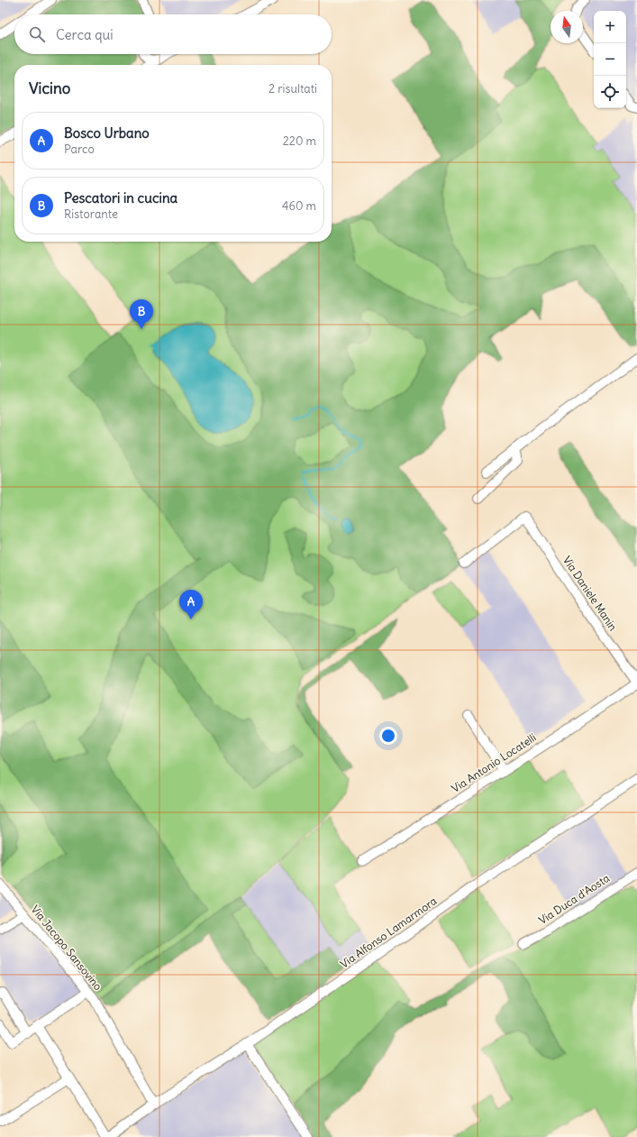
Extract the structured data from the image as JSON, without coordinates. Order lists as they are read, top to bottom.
{
  "streets": {
    "street": [
      "Via Daniele Manin",
      "Via Antonio Locatelli",
      "Via Duca d'Aosta",
      "Via Alfonso Lamarmora",
      "Via Jacopo Sansovino"
    ]
  },
  "crossings": [
    ["Via Daniele Manin", "Via Antonio Locatelli"],
    ["Via Alfonso Lamarmora", "Via Jacopo Sansovino"]
  ],
  "north": "top",
  "page": {
    "map_buttons": ["+", "−"],
    "search": "Cerca qui",
    "heading": ["Vicino", "2 risultati"],
    "list": [
      {
        "mark": "A",
        "name": "Bosco Urbano",
        "note": "Parco",
        "value": "220 m"
      },
      {
        "mark": "B",
        "name": "Pescatori in cucina",
        "note": "Ristorante",
        "value": "460 m"
      }
    ],
    "pins": ["B", "A"]
  }
}
